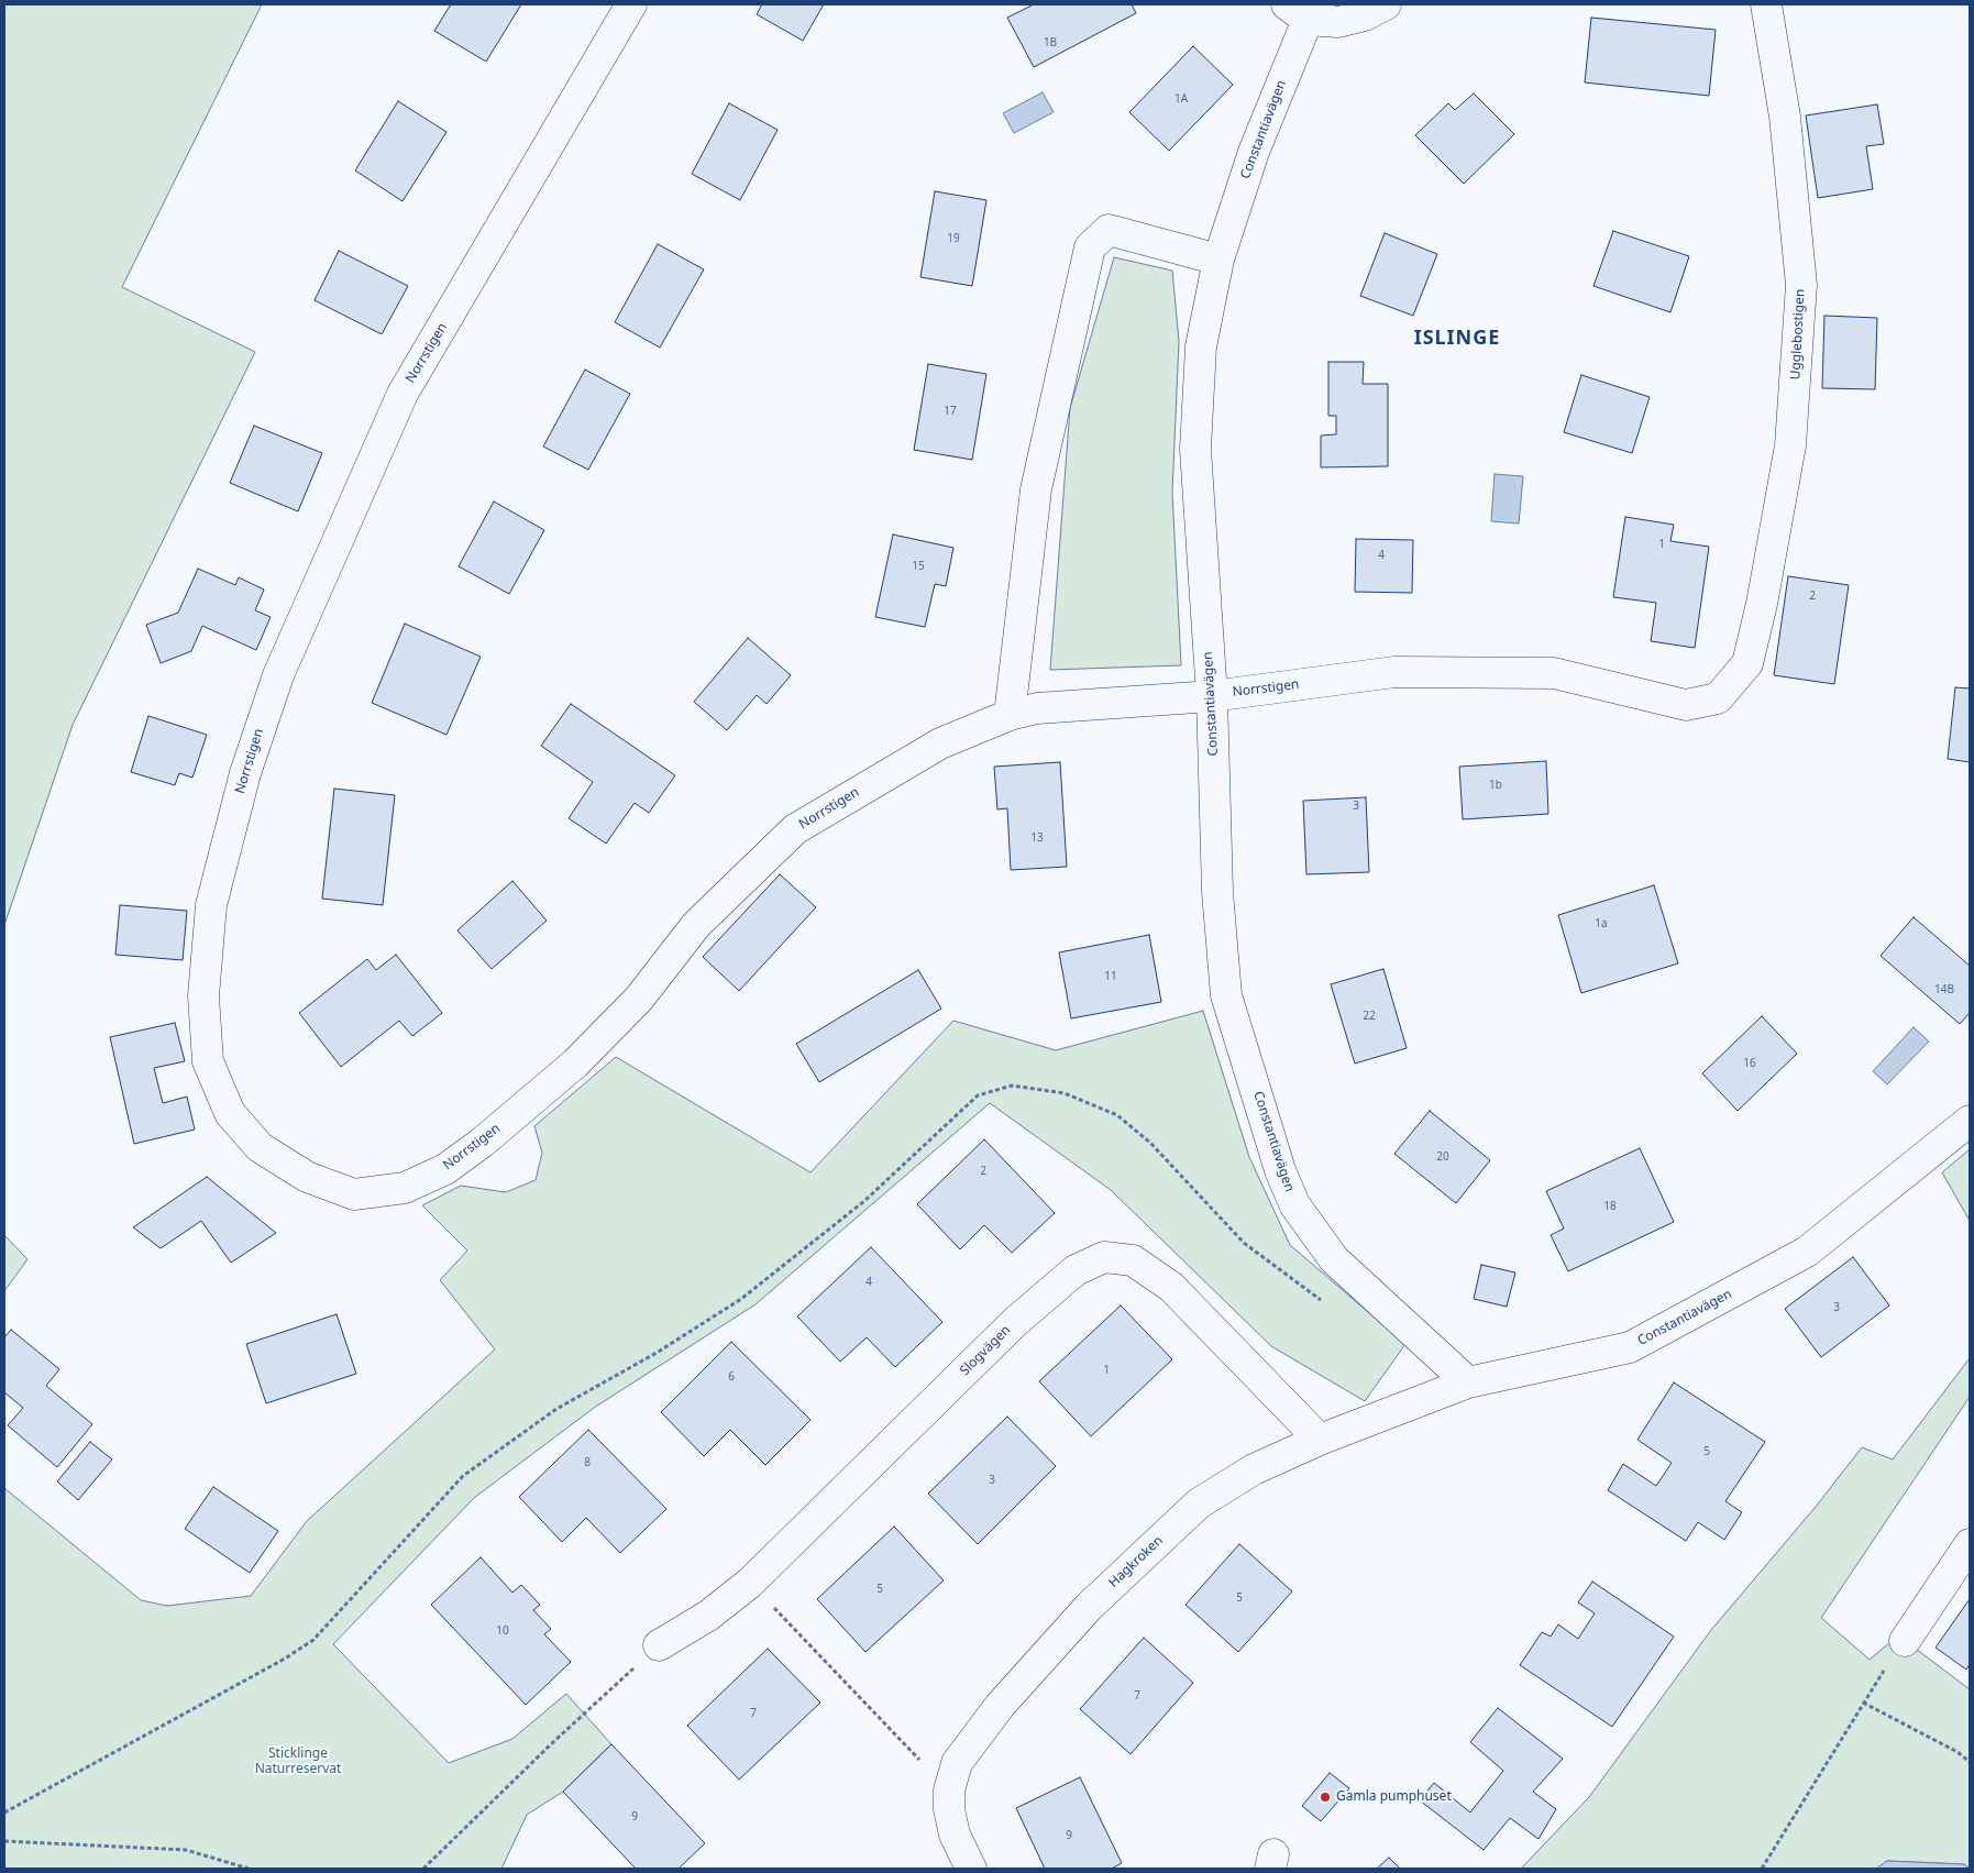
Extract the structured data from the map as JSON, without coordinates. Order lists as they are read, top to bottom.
{
  "streets": {
    "street": [
      "Constantiavägen",
      "Ugglebostigen",
      "Norrstigen",
      "Slogvägen",
      "Hagkroken"
    ]
  },
  "crossings": [
    ["Constantiavägen", "Norrstigen"],
    ["Constantiavägen", "Hagkroken"],
    ["Ugglebostigen", "Norrstigen"],
    ["Slogvägen", "Hagkroken"]
  ],
  "districts": ["ISLINGE"],
  "parks": ["Sticklinge Naturreservat"],
  "places": ["Gamla pumphuset"],
  "house_numbers": [
    "1B",
    "1A",
    "19",
    "17",
    "1",
    "4",
    "15",
    "2",
    "1b",
    "3",
    "13",
    "1a",
    "11",
    "14B",
    "22",
    "16",
    "20",
    "2",
    "18",
    "4",
    "3",
    "1",
    "6",
    "5",
    "8",
    "3",
    "5",
    "5",
    "10",
    "7",
    "7",
    "9",
    "9"
  ]
}
